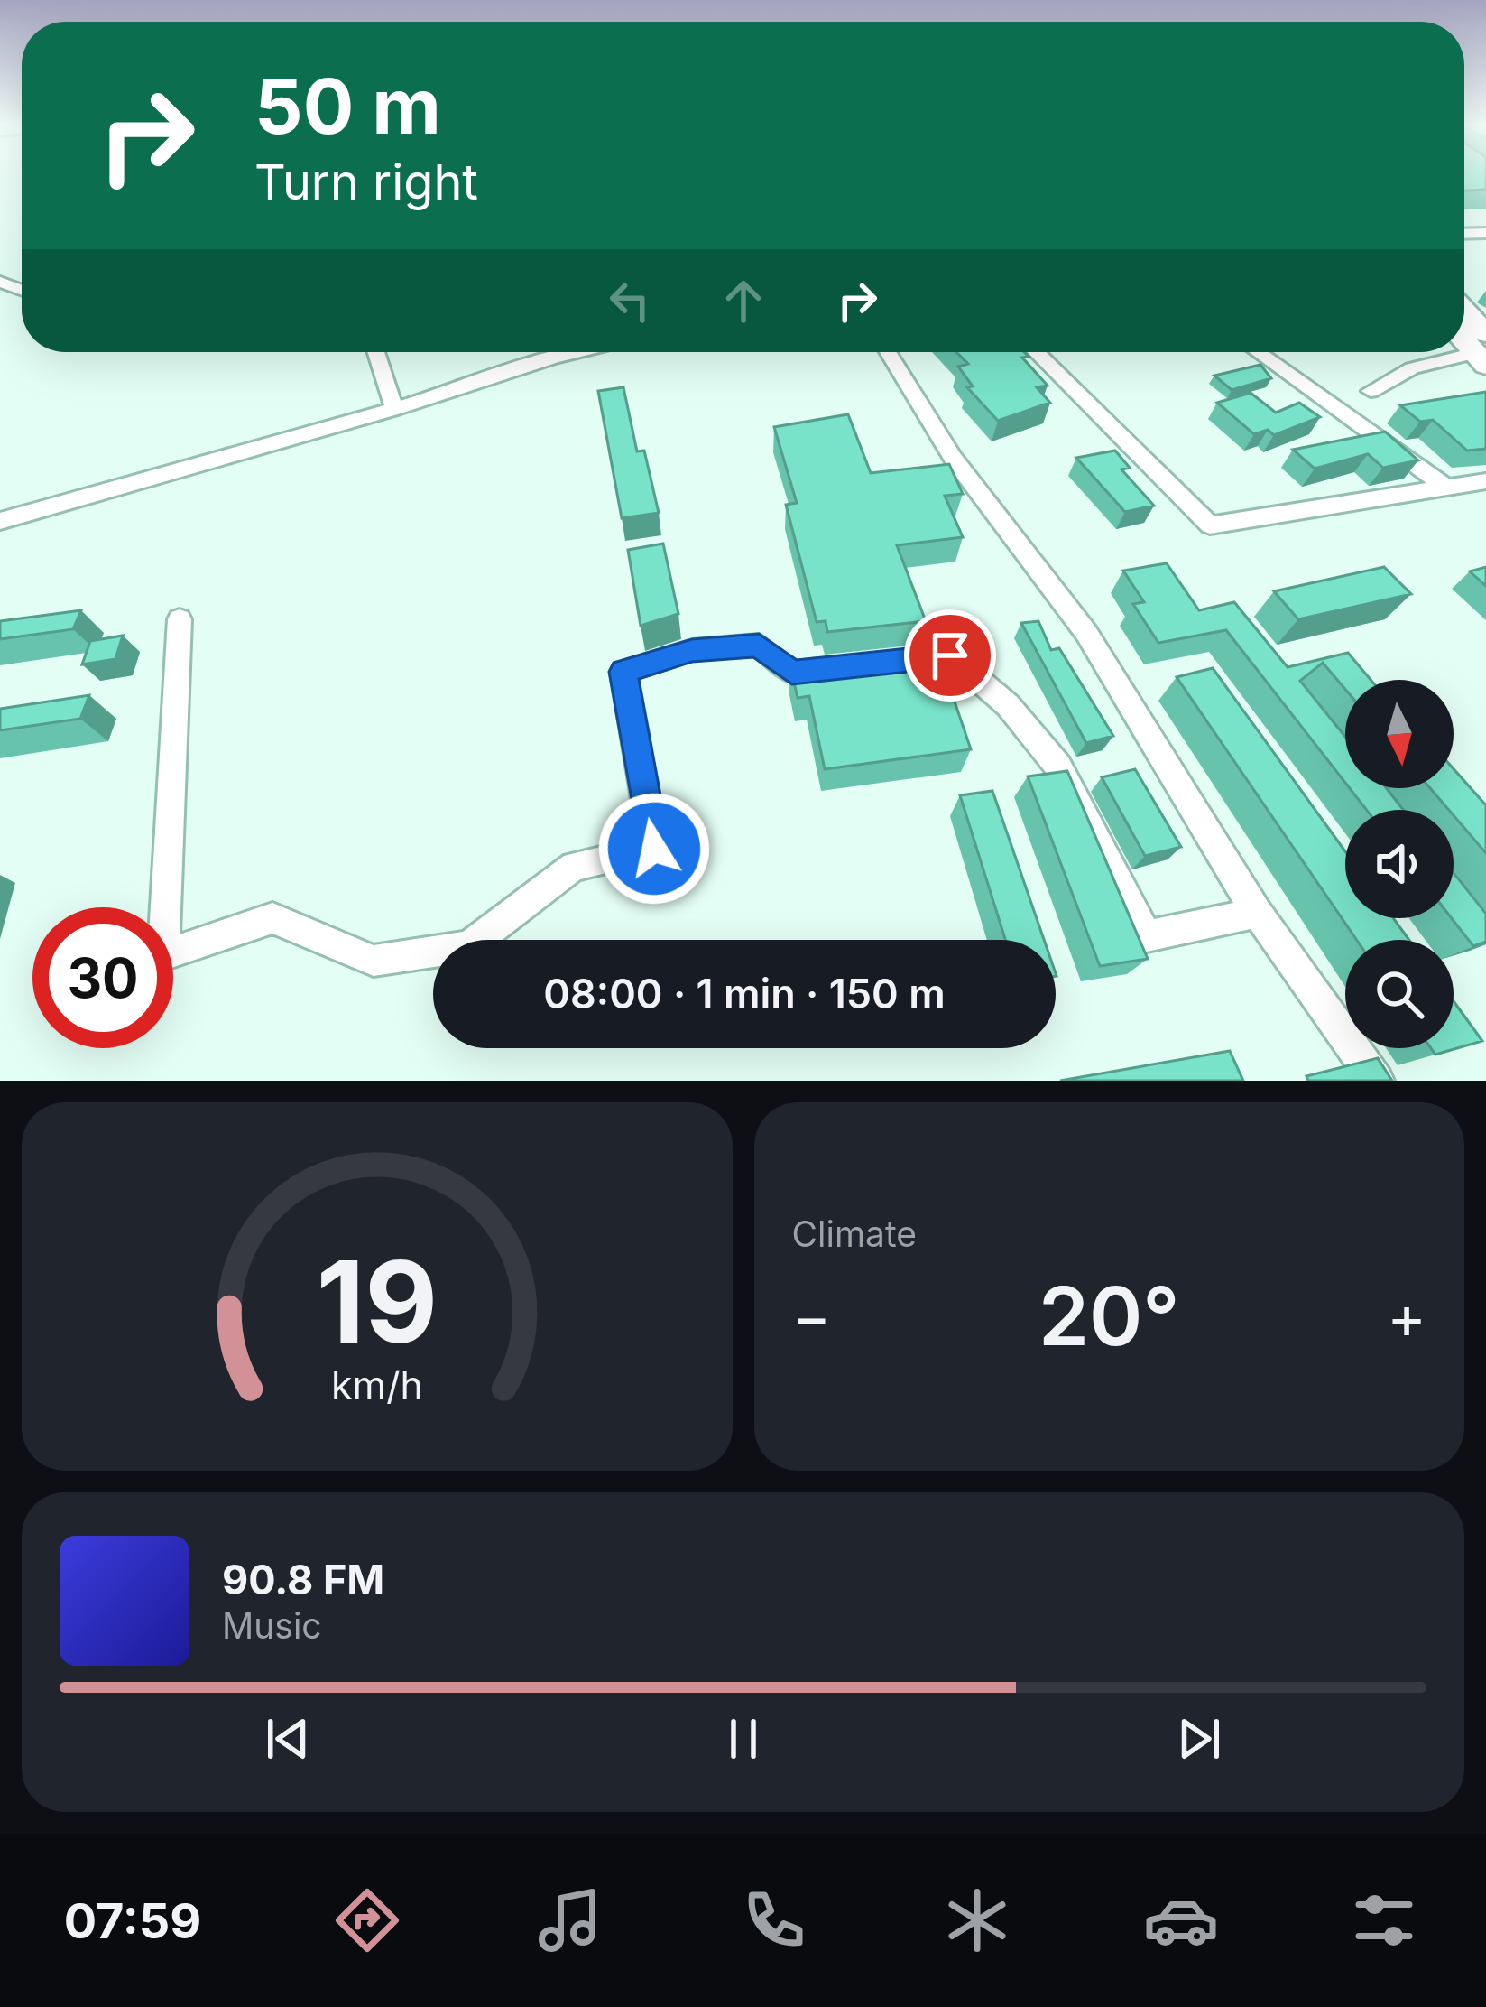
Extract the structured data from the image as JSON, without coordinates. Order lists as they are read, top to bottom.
{
  "north": "bottom",
  "page": {
    "turn": ["50 m", "Turn right"],
    "limit": "30",
    "trip": "08:00 · 1 min · 150 m",
    "tile": "Climate",
    "heat": ["−", "20°", "+"],
    "song": ["90.8 FM", "Music"],
    "tabs": "07:59",
    "gauge": ["19", "km/h"]
  }
}
